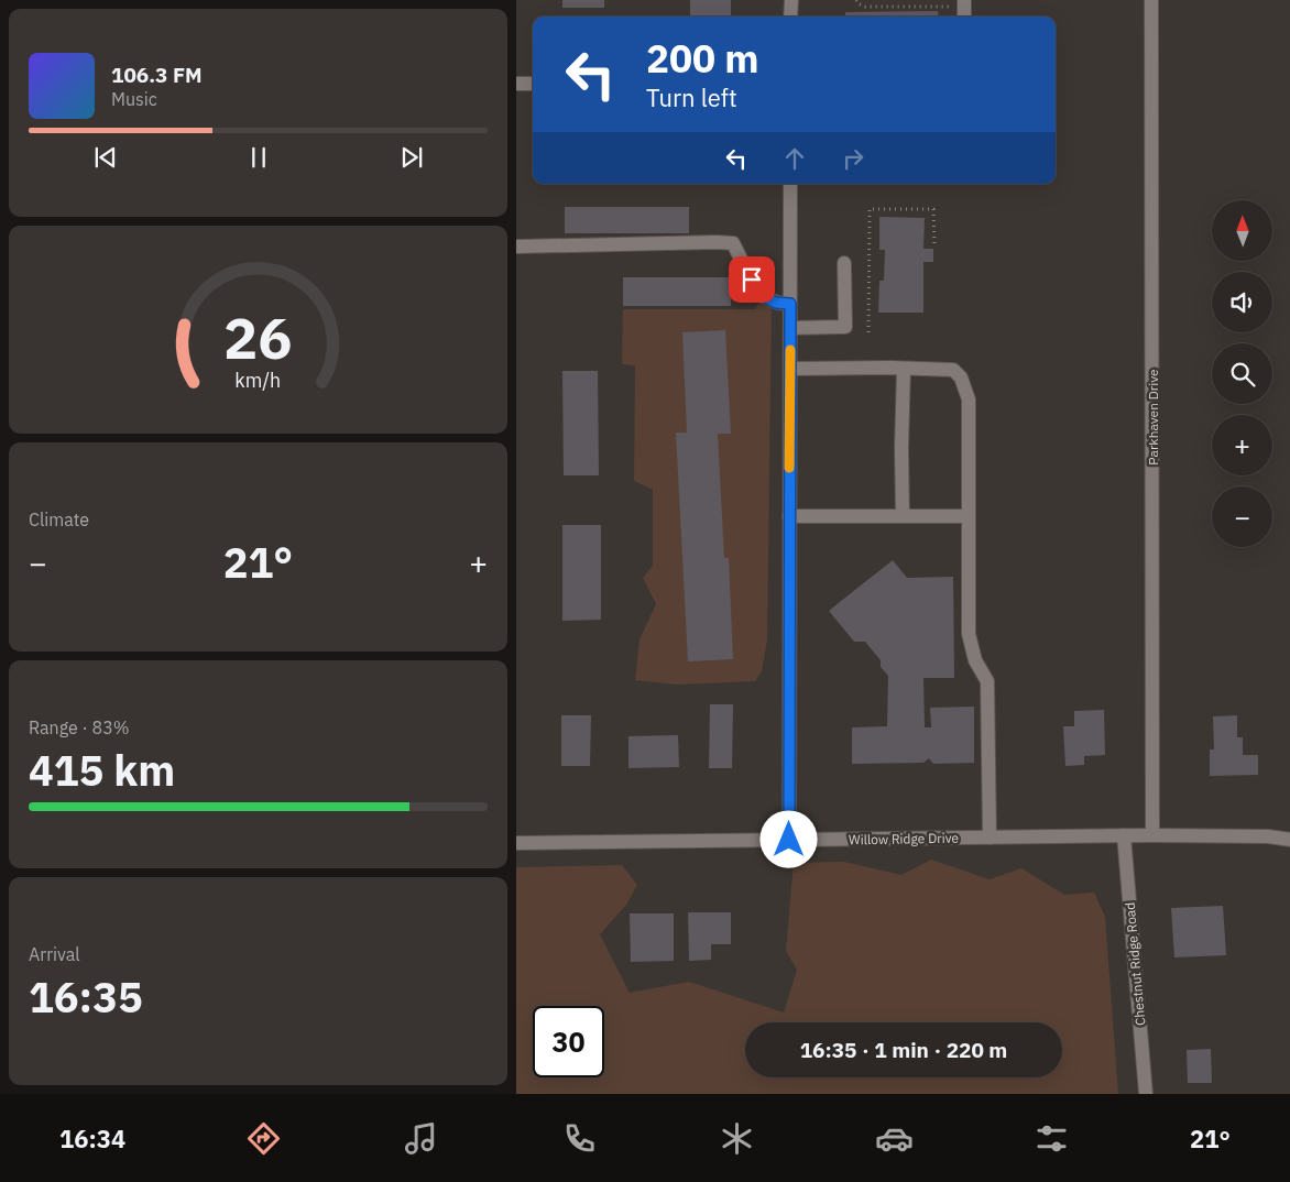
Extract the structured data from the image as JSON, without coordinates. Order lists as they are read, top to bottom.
{
  "streets": {
    "street": ["Parkhaven Drive", "Willow Ridge Drive", "Chestnut Ridge Road"]
  },
  "crossings": [
    ["Parkhaven Drive", "Willow Ridge Drive"],
    ["Willow Ridge Drive", "Chestnut Ridge Road"]
  ],
  "north": "top",
  "page": {
    "turn": ["200 m", "Turn left"],
    "song": ["106.3 FM", "Music"],
    "map_buttons": ["+", "−"],
    "tile": [
      "Climate",
      ["Range · 83%", "415 km"],
      ["Arrival", "16:35"]
    ],
    "heat": ["−", "21°", "+"],
    "limit": "30",
    "trip": "16:35 · 1 min · 220 m",
    "tabs": ["16:34", "21°"],
    "gauge": ["26", "km/h"]
  }
}
